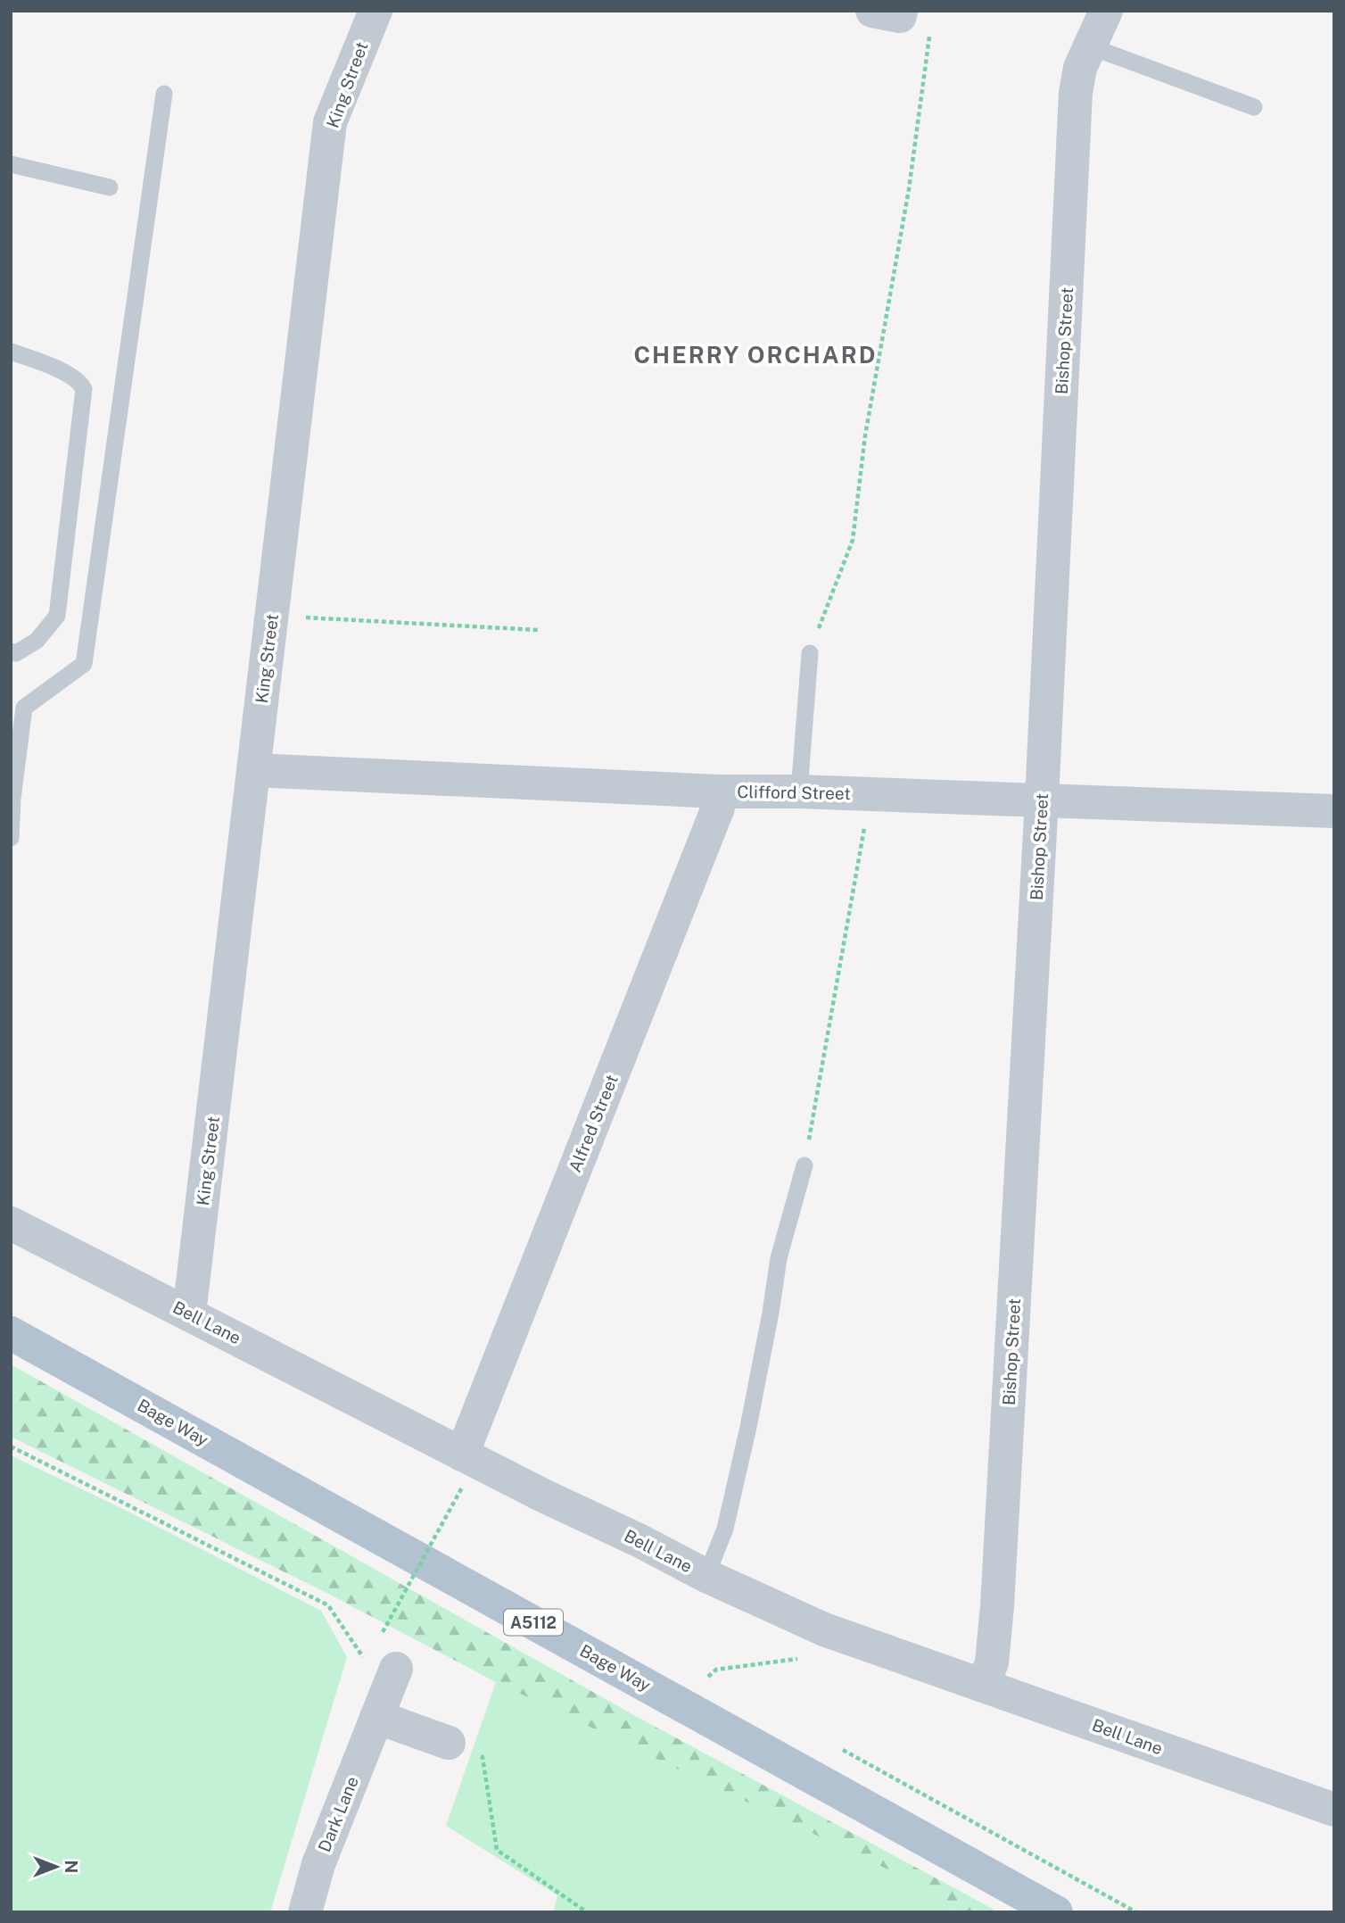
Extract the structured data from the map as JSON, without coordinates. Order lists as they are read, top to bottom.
{
  "streets": {
    "main road": ["Bage Way", "A5112"],
    "street": [
      "King Street",
      "Bishop Street",
      "Clifford Street",
      "Alfred Street",
      "Bell Lane",
      "Dark Lane"
    ]
  },
  "crossings": [
    ["King Street", "Clifford Street"],
    ["King Street", "Bell Lane"],
    ["Bishop Street", "Clifford Street"],
    ["Bishop Street", "Bell Lane"],
    ["Clifford Street", "Alfred Street"],
    ["Alfred Street", "Bell Lane"]
  ],
  "districts": ["CHERRY ORCHARD"],
  "north": "right"
}
